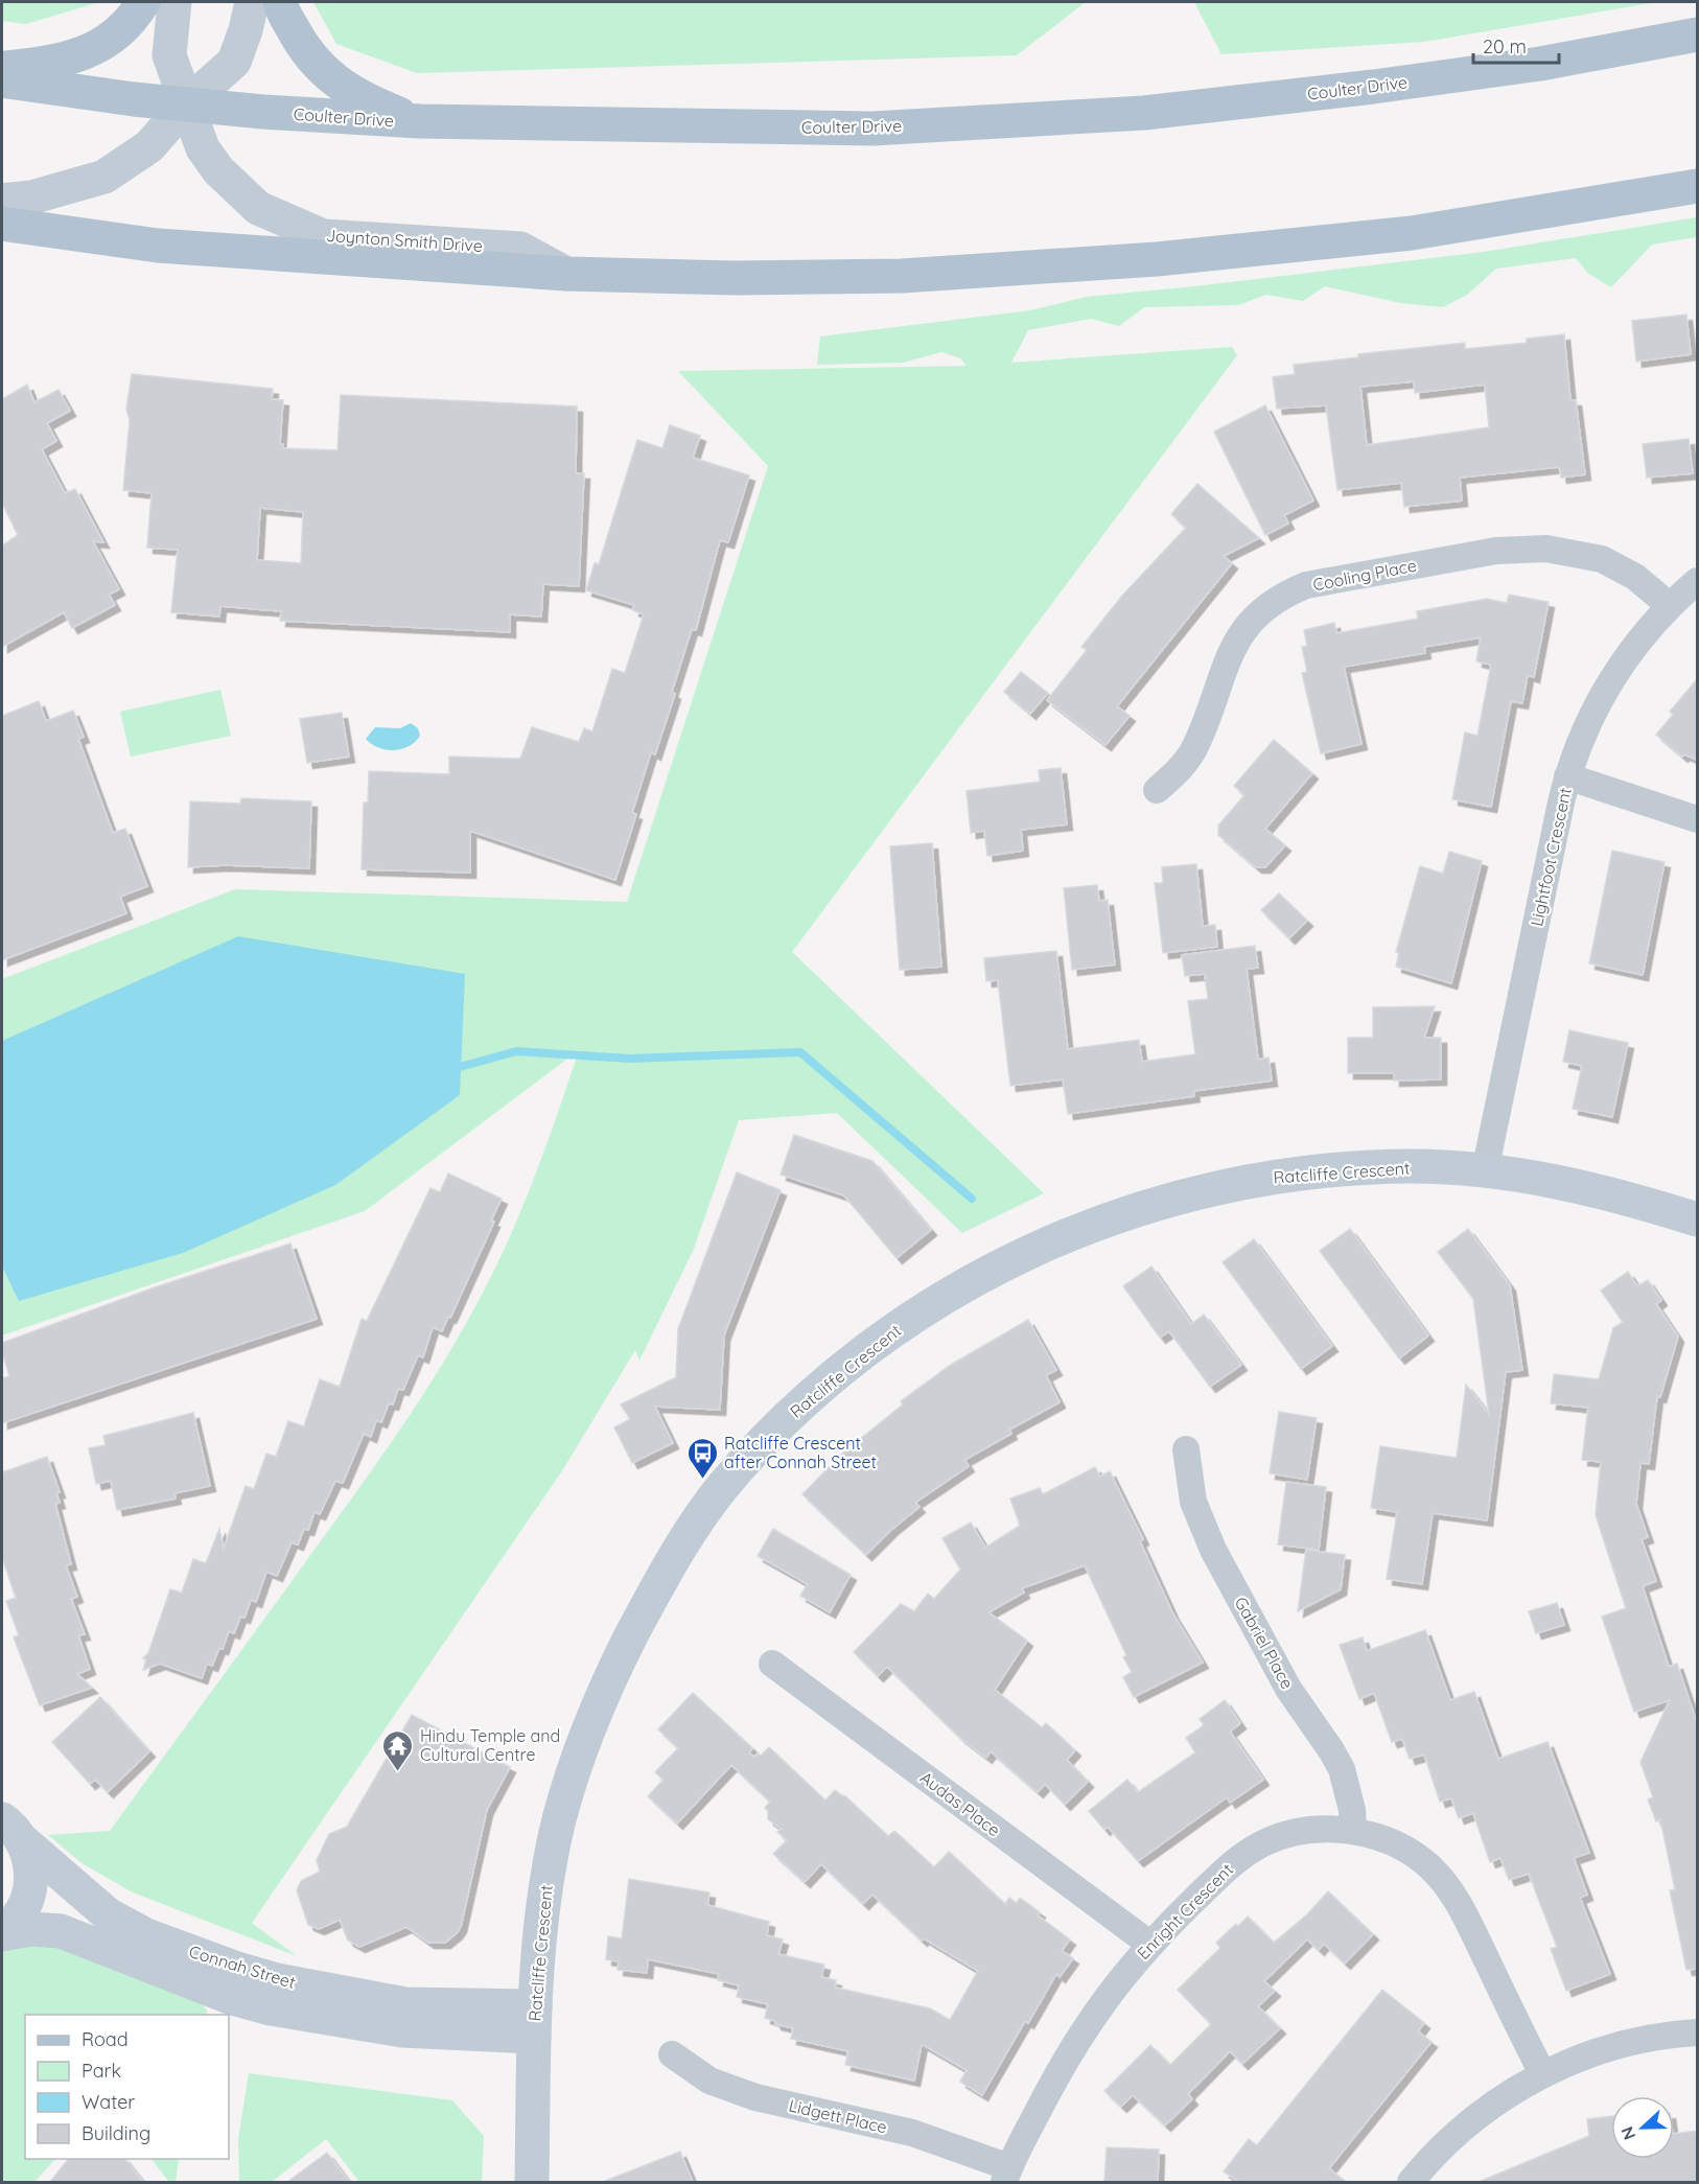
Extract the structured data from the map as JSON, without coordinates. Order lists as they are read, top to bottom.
{
  "streets": {
    "main road": ["Coulter Drive"],
    "street": [
      "Joynton Smith Drive",
      "Cooling Place",
      "Lightfoot Crescent",
      "Ratcliffe Crescent",
      "Gabriel Place",
      "Audas Place",
      "Enright Crescent",
      "Connah Street",
      "Lidgett Place"
    ]
  },
  "crossings": [
    ["Coulter Drive", "Joynton Smith Drive"],
    ["Cooling Place", "Lightfoot Crescent"],
    ["Lightfoot Crescent", "Ratcliffe Crescent"],
    ["Ratcliffe Crescent", "Connah Street"],
    ["Gabriel Place", "Enright Crescent"],
    ["Audas Place", "Enright Crescent"],
    ["Enright Crescent", "Lidgett Place"]
  ],
  "places": {
    "bus stop": ["Ratcliffe Crescent after Connah Street"],
    "temple": ["Hindu Temple and Cultural Centre"]
  },
  "legend": [
    "Road",
    "Park",
    "Water",
    "Building"
  ],
  "scale_bar": "20 m",
  "north": "left"
}
